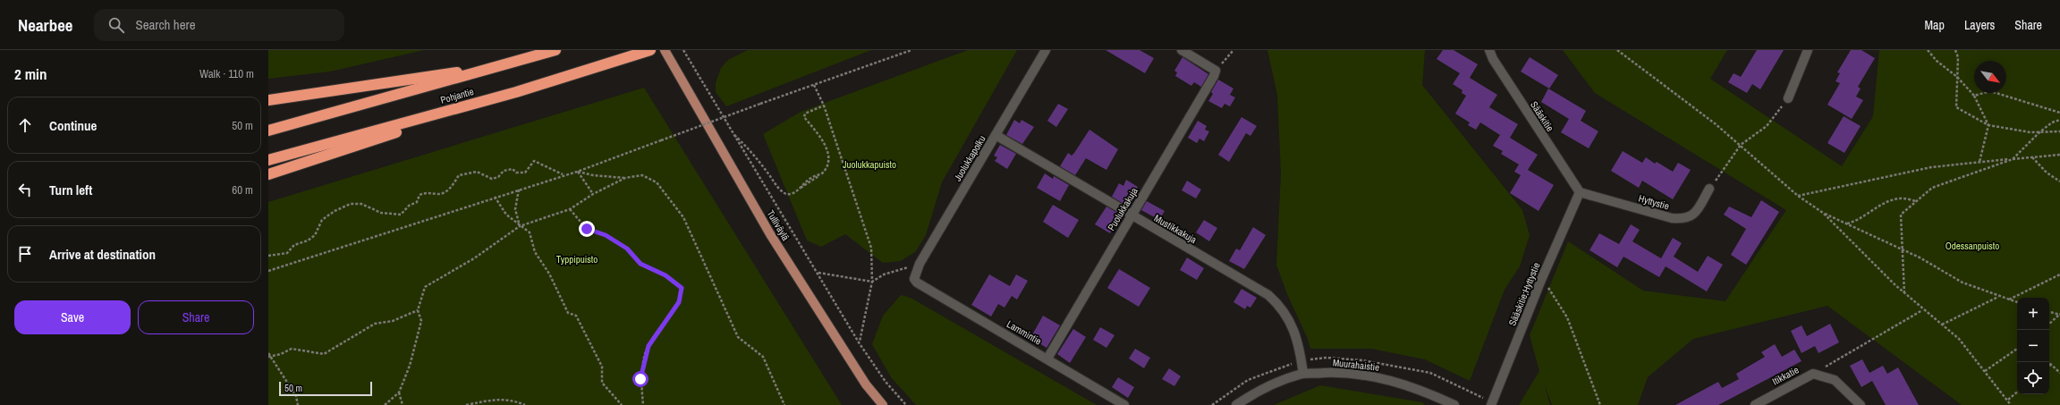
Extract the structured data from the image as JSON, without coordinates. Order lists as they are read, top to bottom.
{
  "streets": {
    "highway": ["Pohjantie"],
    "main road": ["Tulliväylä"],
    "street": [
      "Sääskitie",
      "Juolukkapolku",
      "Hyttystie",
      "Puolukkakuja",
      "Mustikkakuja",
      "Sääskitie;Hyttystie",
      "Lammintie",
      "Muurahaistie",
      "Itikkatie"
    ]
  },
  "crossings": [
    ["Sääskitie", "Hyttystie"],
    ["Sääskitie", "Sääskitie;Hyttystie"],
    ["Juolukkapolku", "Mustikkakuja"],
    ["Juolukkapolku", "Lammintie"],
    ["Hyttystie", "Sääskitie;Hyttystie"],
    ["Puolukkakuja", "Mustikkakuja"],
    ["Puolukkakuja", "Lammintie"],
    ["Mustikkakuja", "Muurahaistie"]
  ],
  "parks": ["Juolukkapuisto", "Odessanpuisto", "Typpipuisto"],
  "scale_bar": "50 m",
  "north": "bottom right",
  "page": {
    "header": "Nearbee",
    "search": "Search here",
    "nav": ["Map", "Layers", "Share"],
    "heading": ["2 min", "Walk · 110 m"],
    "list": [
      ["Continue", "50 m"],
      ["Turn left", "60 m"],
      "Arrive at destination"
    ],
    "buttons": ["Save", "Share"],
    "map_buttons": ["+", "−"],
    "scale": "50 m"
  }
}
